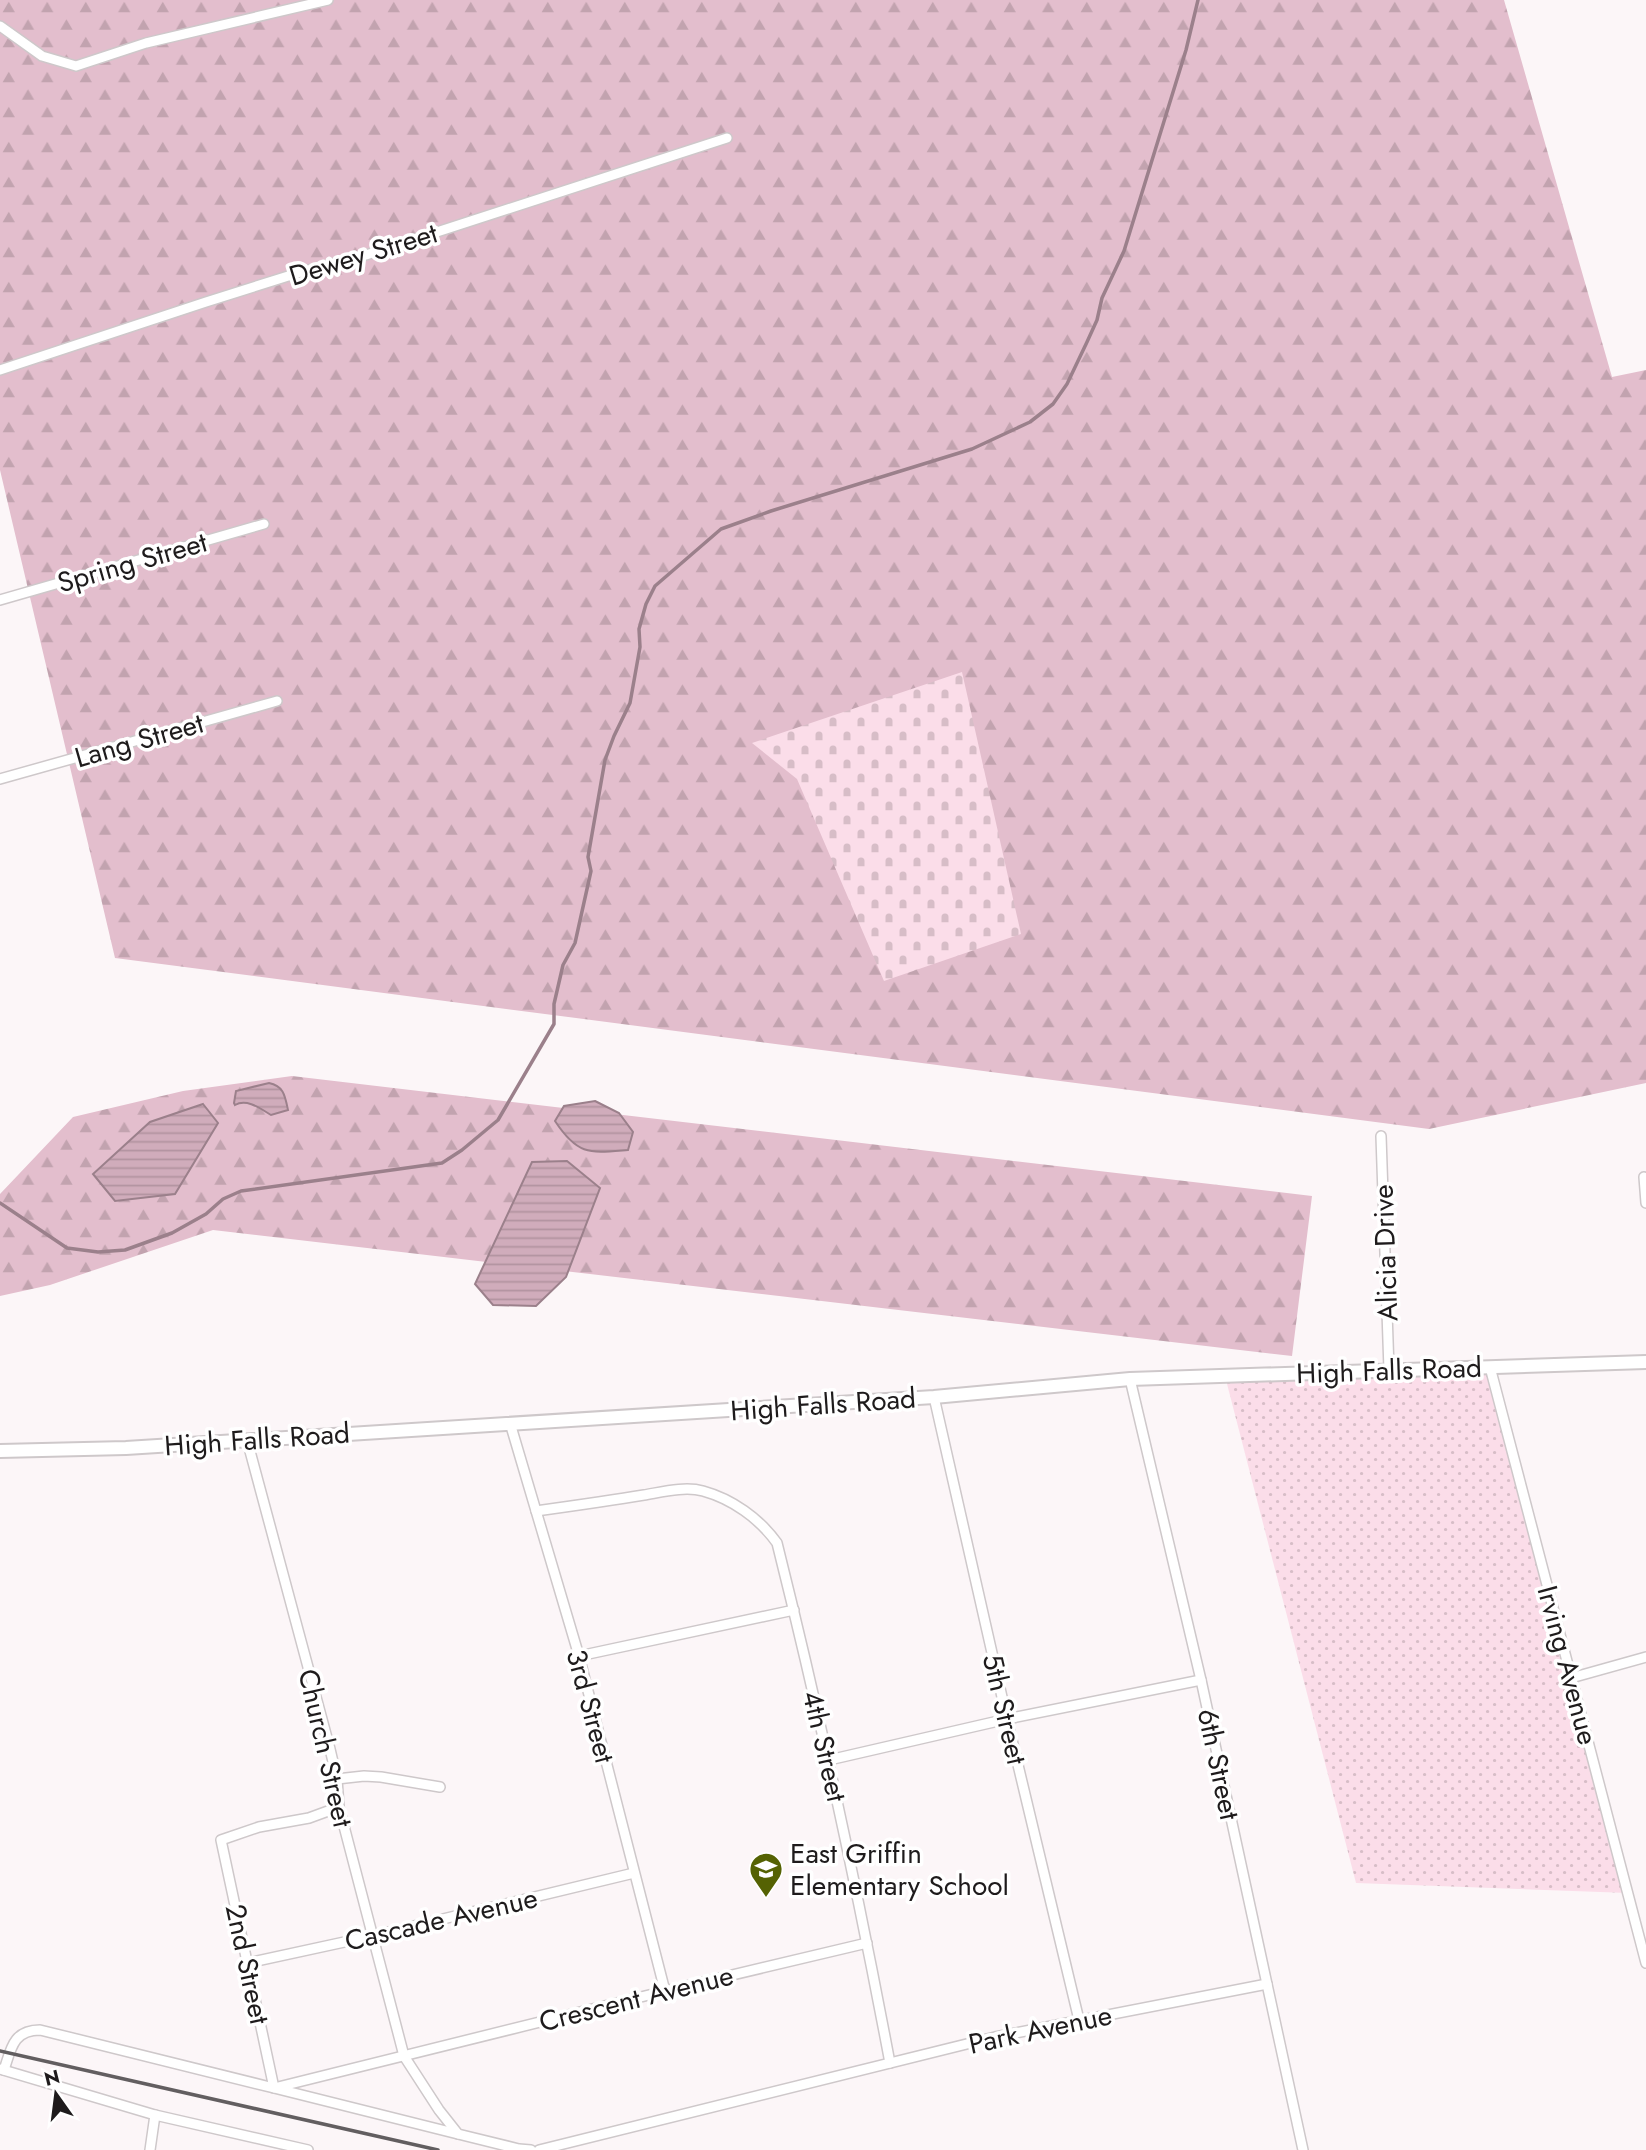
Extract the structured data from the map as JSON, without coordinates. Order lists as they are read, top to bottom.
{
  "streets": {
    "street": [
      "Dewey Street",
      "Spring Street",
      "Lang Street",
      "Alicia Drive",
      "High Falls Road",
      "Irving Avenue",
      "3rd Street",
      "5th Street",
      "4th Street",
      "Church Street",
      "6th Street",
      "Cascade Avenue",
      "2nd Street",
      "Crescent Avenue",
      "Park Avenue"
    ]
  },
  "crossings": [
    ["Alicia Drive", "High Falls Road"],
    ["High Falls Road", "Irving Avenue"],
    ["High Falls Road", "3rd Street"],
    ["High Falls Road", "5th Street"],
    ["High Falls Road", "Church Street"],
    ["High Falls Road", "6th Street"],
    ["3rd Street", "4th Street"],
    ["3rd Street", "Cascade Avenue"],
    ["3rd Street", "Crescent Avenue"],
    ["5th Street", "Park Avenue"],
    ["4th Street", "Crescent Avenue"],
    ["4th Street", "Park Avenue"],
    ["Church Street", "Cascade Avenue"],
    ["Church Street", "2nd Street"],
    ["Church Street", "Crescent Avenue"],
    ["6th Street", "Park Avenue"],
    ["Cascade Avenue", "2nd Street"],
    ["2nd Street", "Crescent Avenue"]
  ],
  "places": {
    "school or university": ["East Griffin Elementary School"]
  },
  "north": "top"
}
